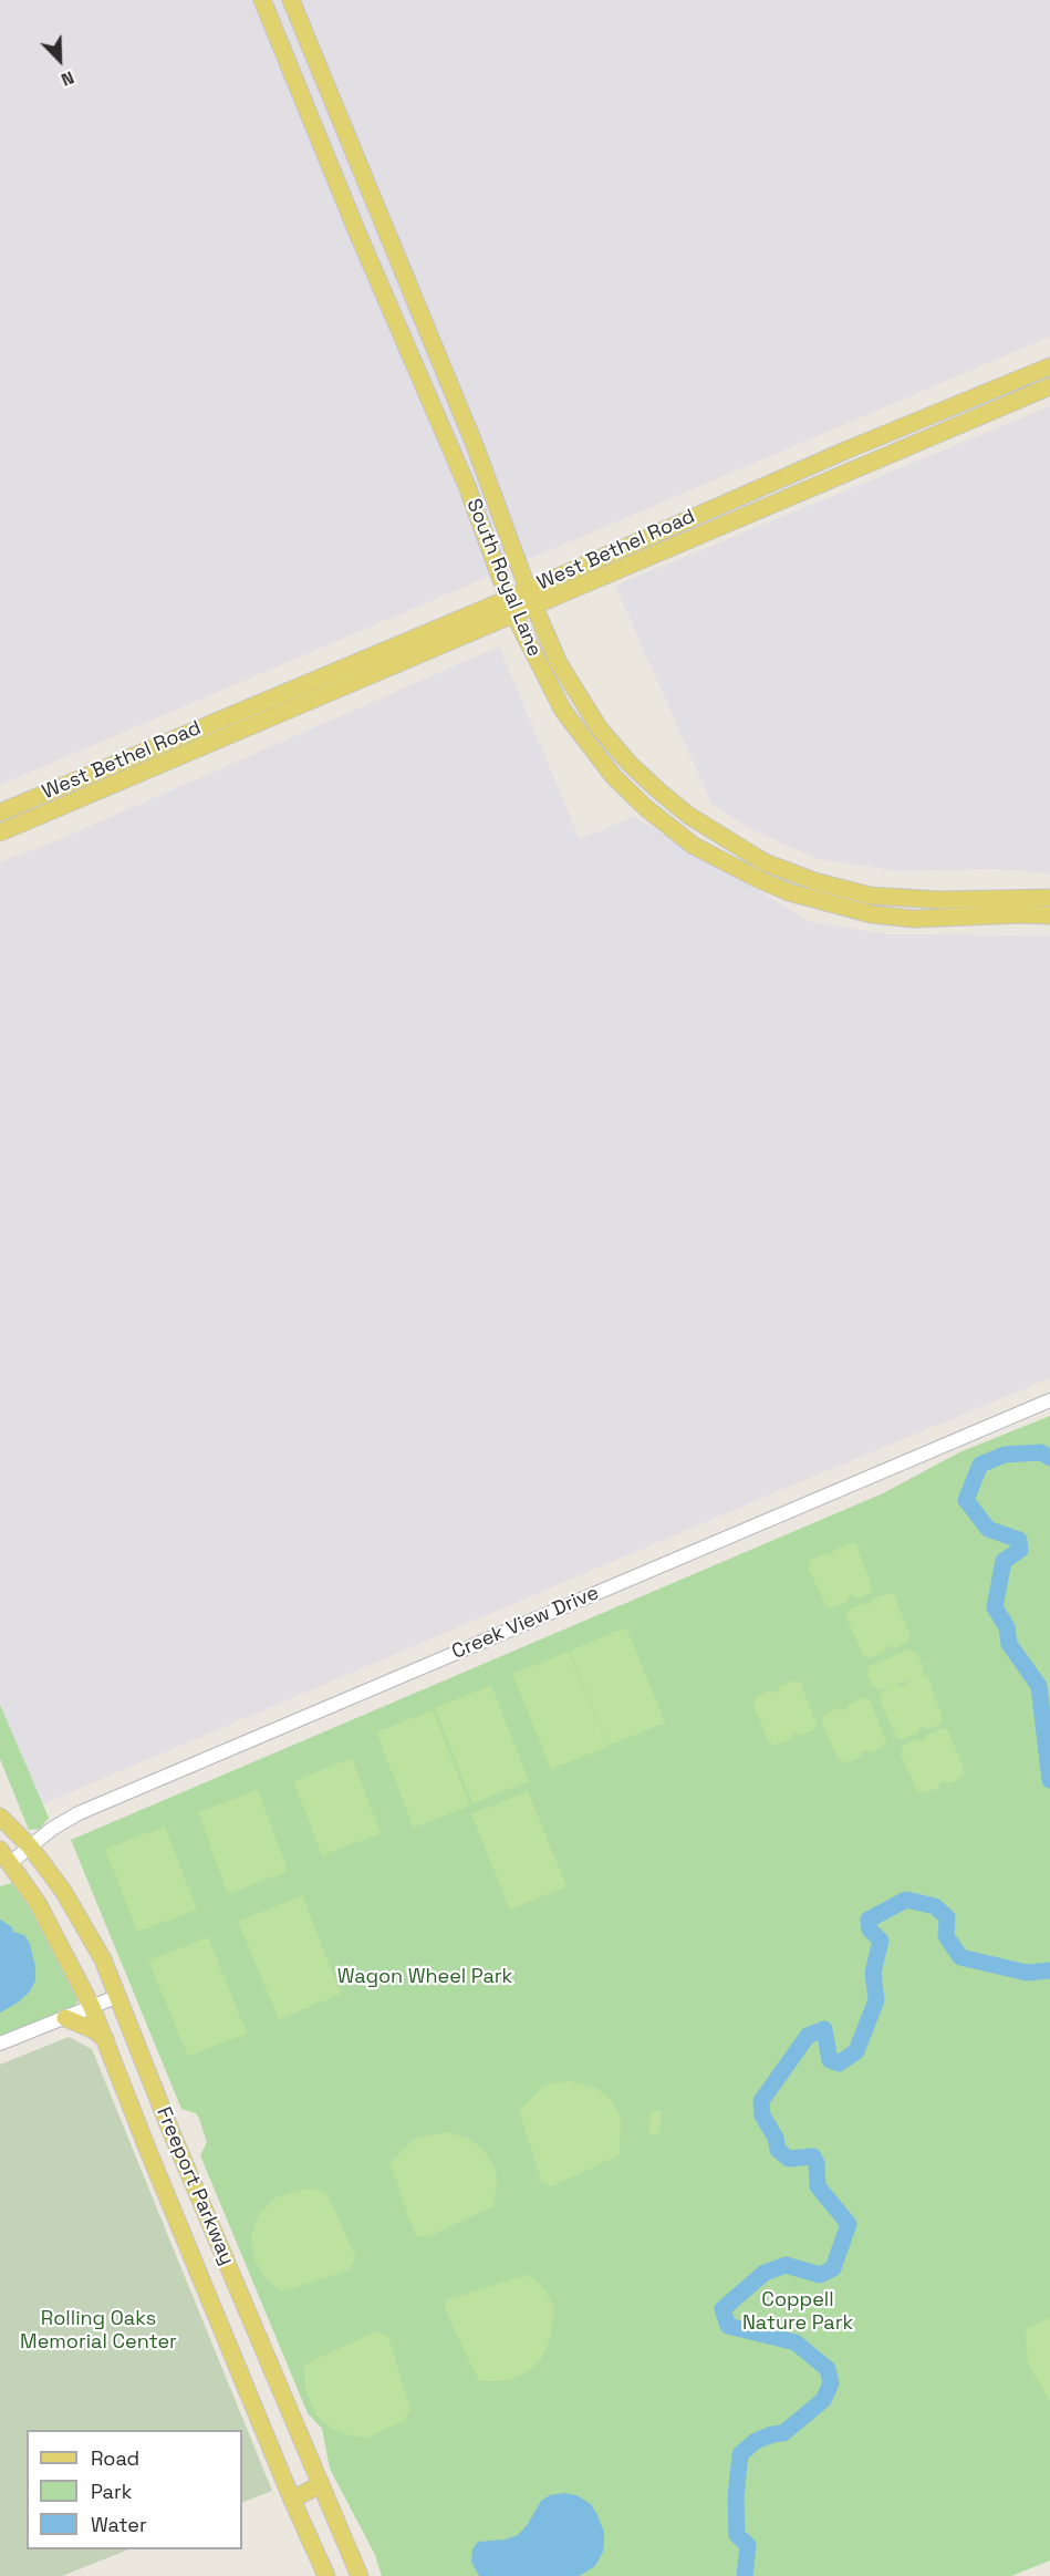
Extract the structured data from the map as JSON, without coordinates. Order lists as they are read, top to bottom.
{
  "streets": {
    "main road": ["West Bethel Road", "South Royal Lane", "Freeport Parkway"],
    "street": ["Creek View Drive"]
  },
  "crossings": [
    ["West Bethel Road", "South Royal Lane"],
    ["Creek View Drive", "Freeport Parkway"]
  ],
  "parks": ["Wagon Wheel Park", "Coppell Nature Park", "Rolling Oaks Memorial Center"],
  "legend": ["Road", "Park", "Water"],
  "north": "bottom right"
}
